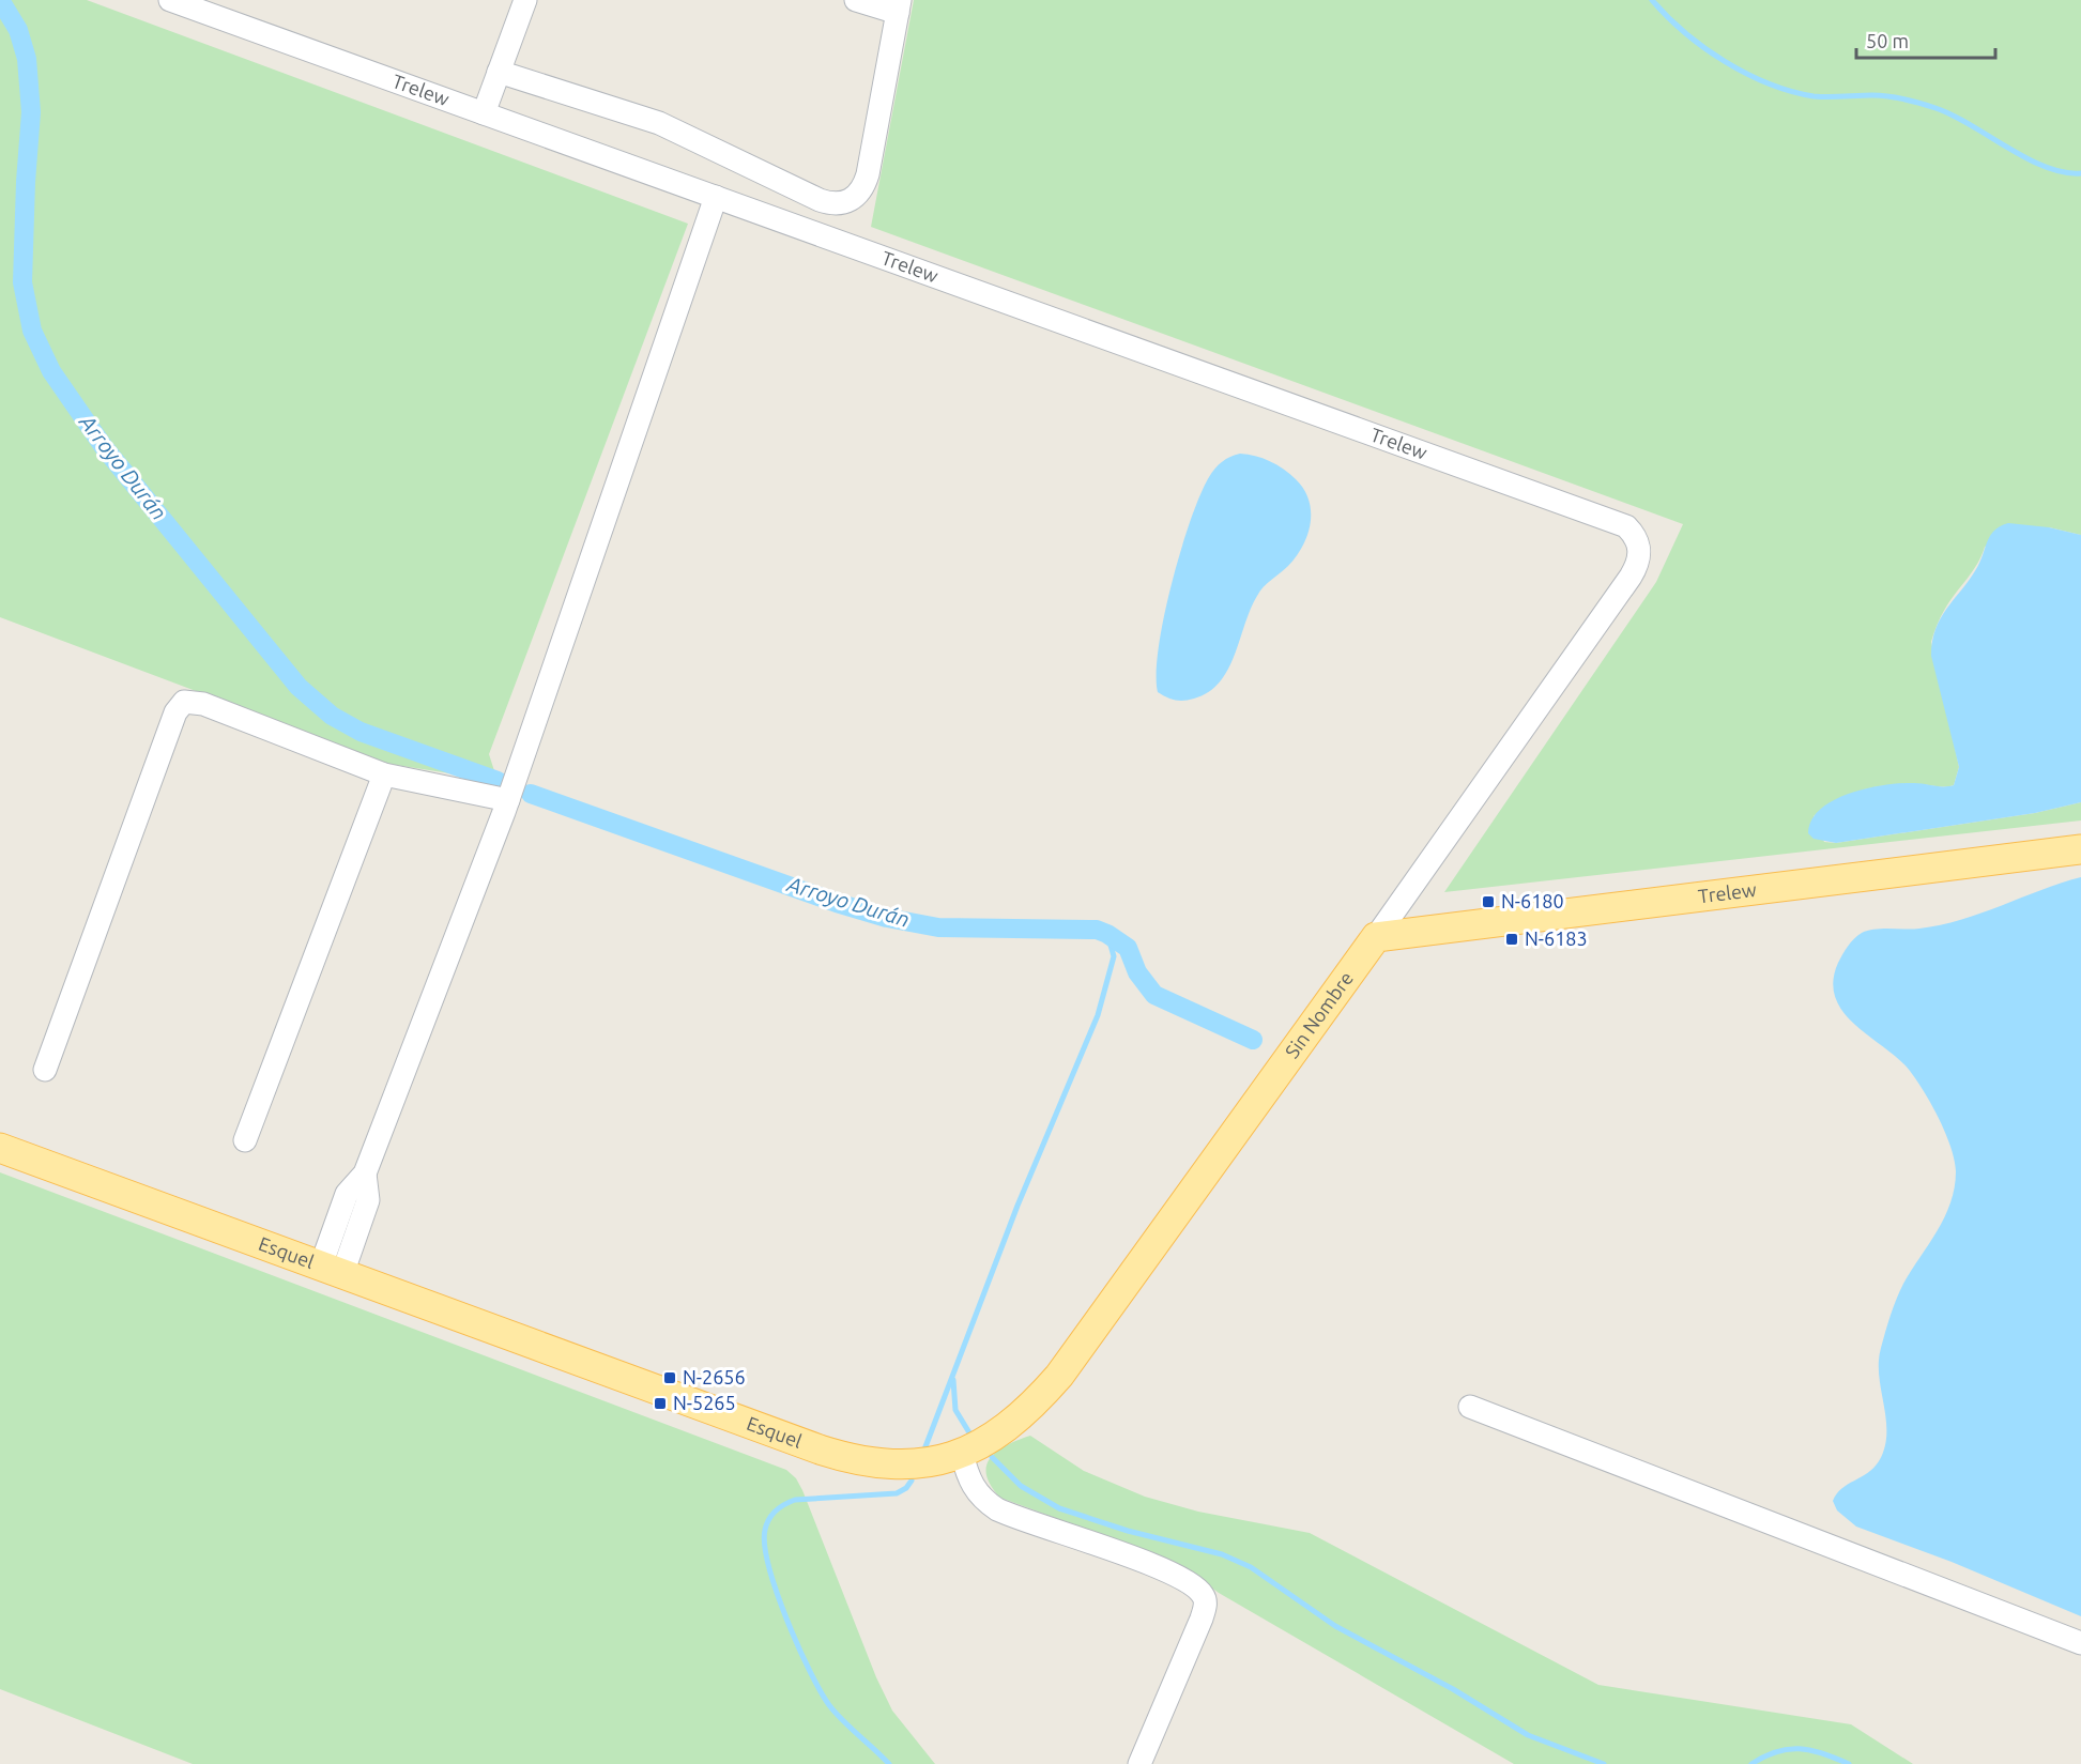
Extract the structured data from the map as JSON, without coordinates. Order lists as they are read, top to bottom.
{
  "streets": {
    "main road": ["Trelew", "Sin Nombre", "Esquel"]
  },
  "crossings": [
    ["Trelew", "Sin Nombre"],
    ["Sin Nombre", "Esquel"]
  ],
  "water": ["Arroyo Durán"],
  "places": {
    "transit": [
      "N-6180",
      "N-6183",
      "N-2656",
      "N-5265"
    ]
  },
  "scale_bar": "50 m"
}
